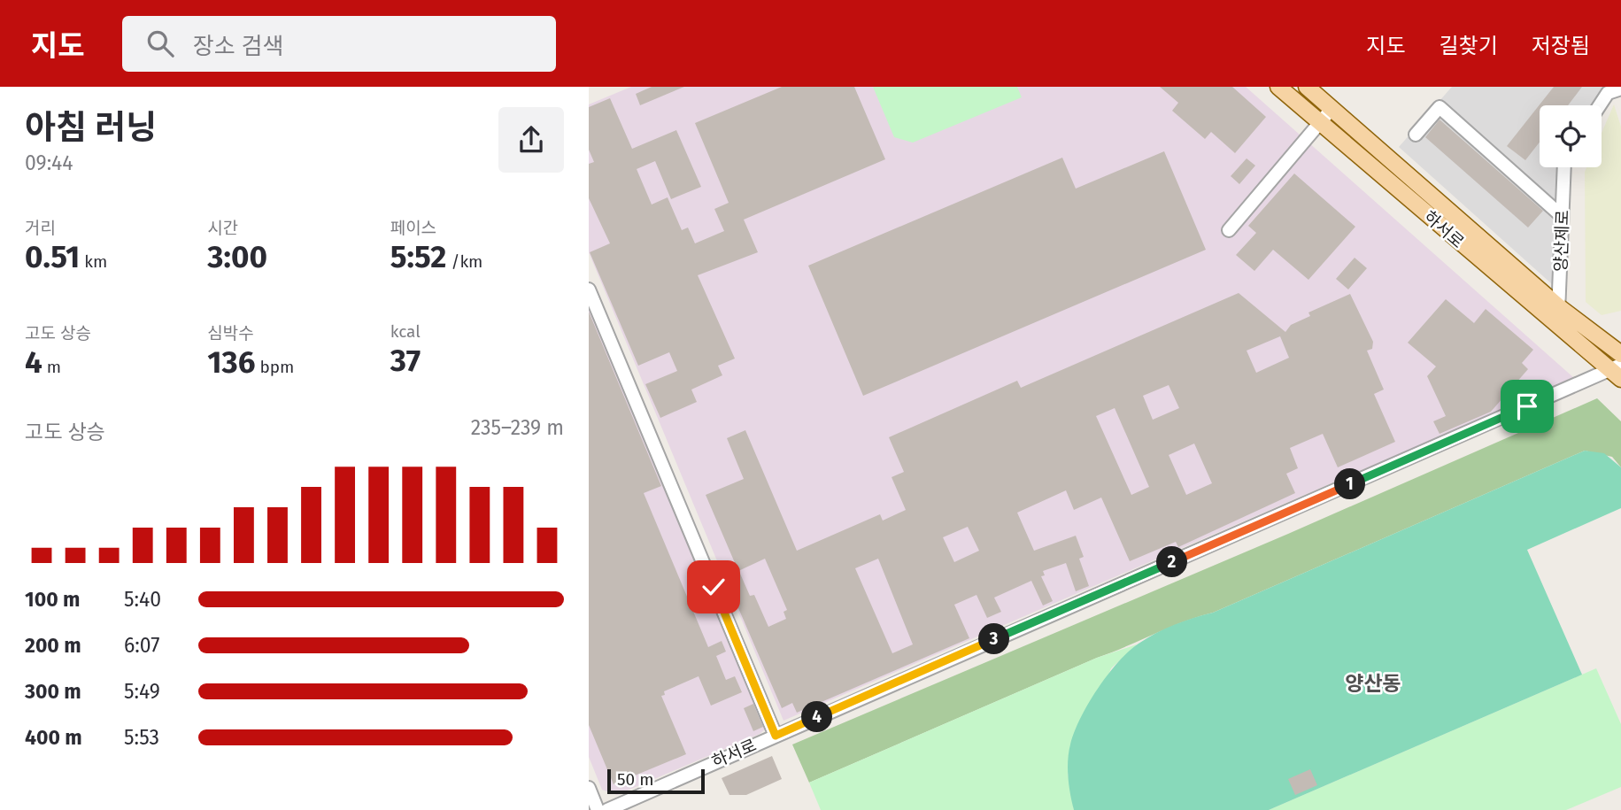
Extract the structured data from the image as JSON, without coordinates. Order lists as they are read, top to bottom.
{
  "streets": {
    "main road": ["하서로"],
    "street": ["양산제로"]
  },
  "crossings": [
    ["하서로", "양산제로"]
  ],
  "districts": ["양산동"],
  "scale_bar": "50 m",
  "page": {
    "header": "지도",
    "search": "장소 검색",
    "nav": ["지도", "길찾기", "저장됨"],
    "heading": ["아침 러닝", "09:44"],
    "stats": [
      ["거리", "0.51 km"],
      ["시간", "3:00"],
      ["페이스", "5:52 /km"],
      ["고도 상승", "4 m"],
      ["심박수", "136 bpm"],
      ["kcal", "37"]
    ],
    "chart": ["고도 상승", "235–239 m"],
    "pins": [
      "1",
      "2",
      "3",
      "4"
    ],
    "list": [
      {
        "name": "100 m",
        "note": "5:40"
      },
      {
        "name": "200 m",
        "note": "6:07"
      },
      {
        "name": "300 m",
        "note": "5:49"
      },
      {
        "name": "400 m",
        "note": "5:53"
      }
    ],
    "scale": "50 m"
  }
}
